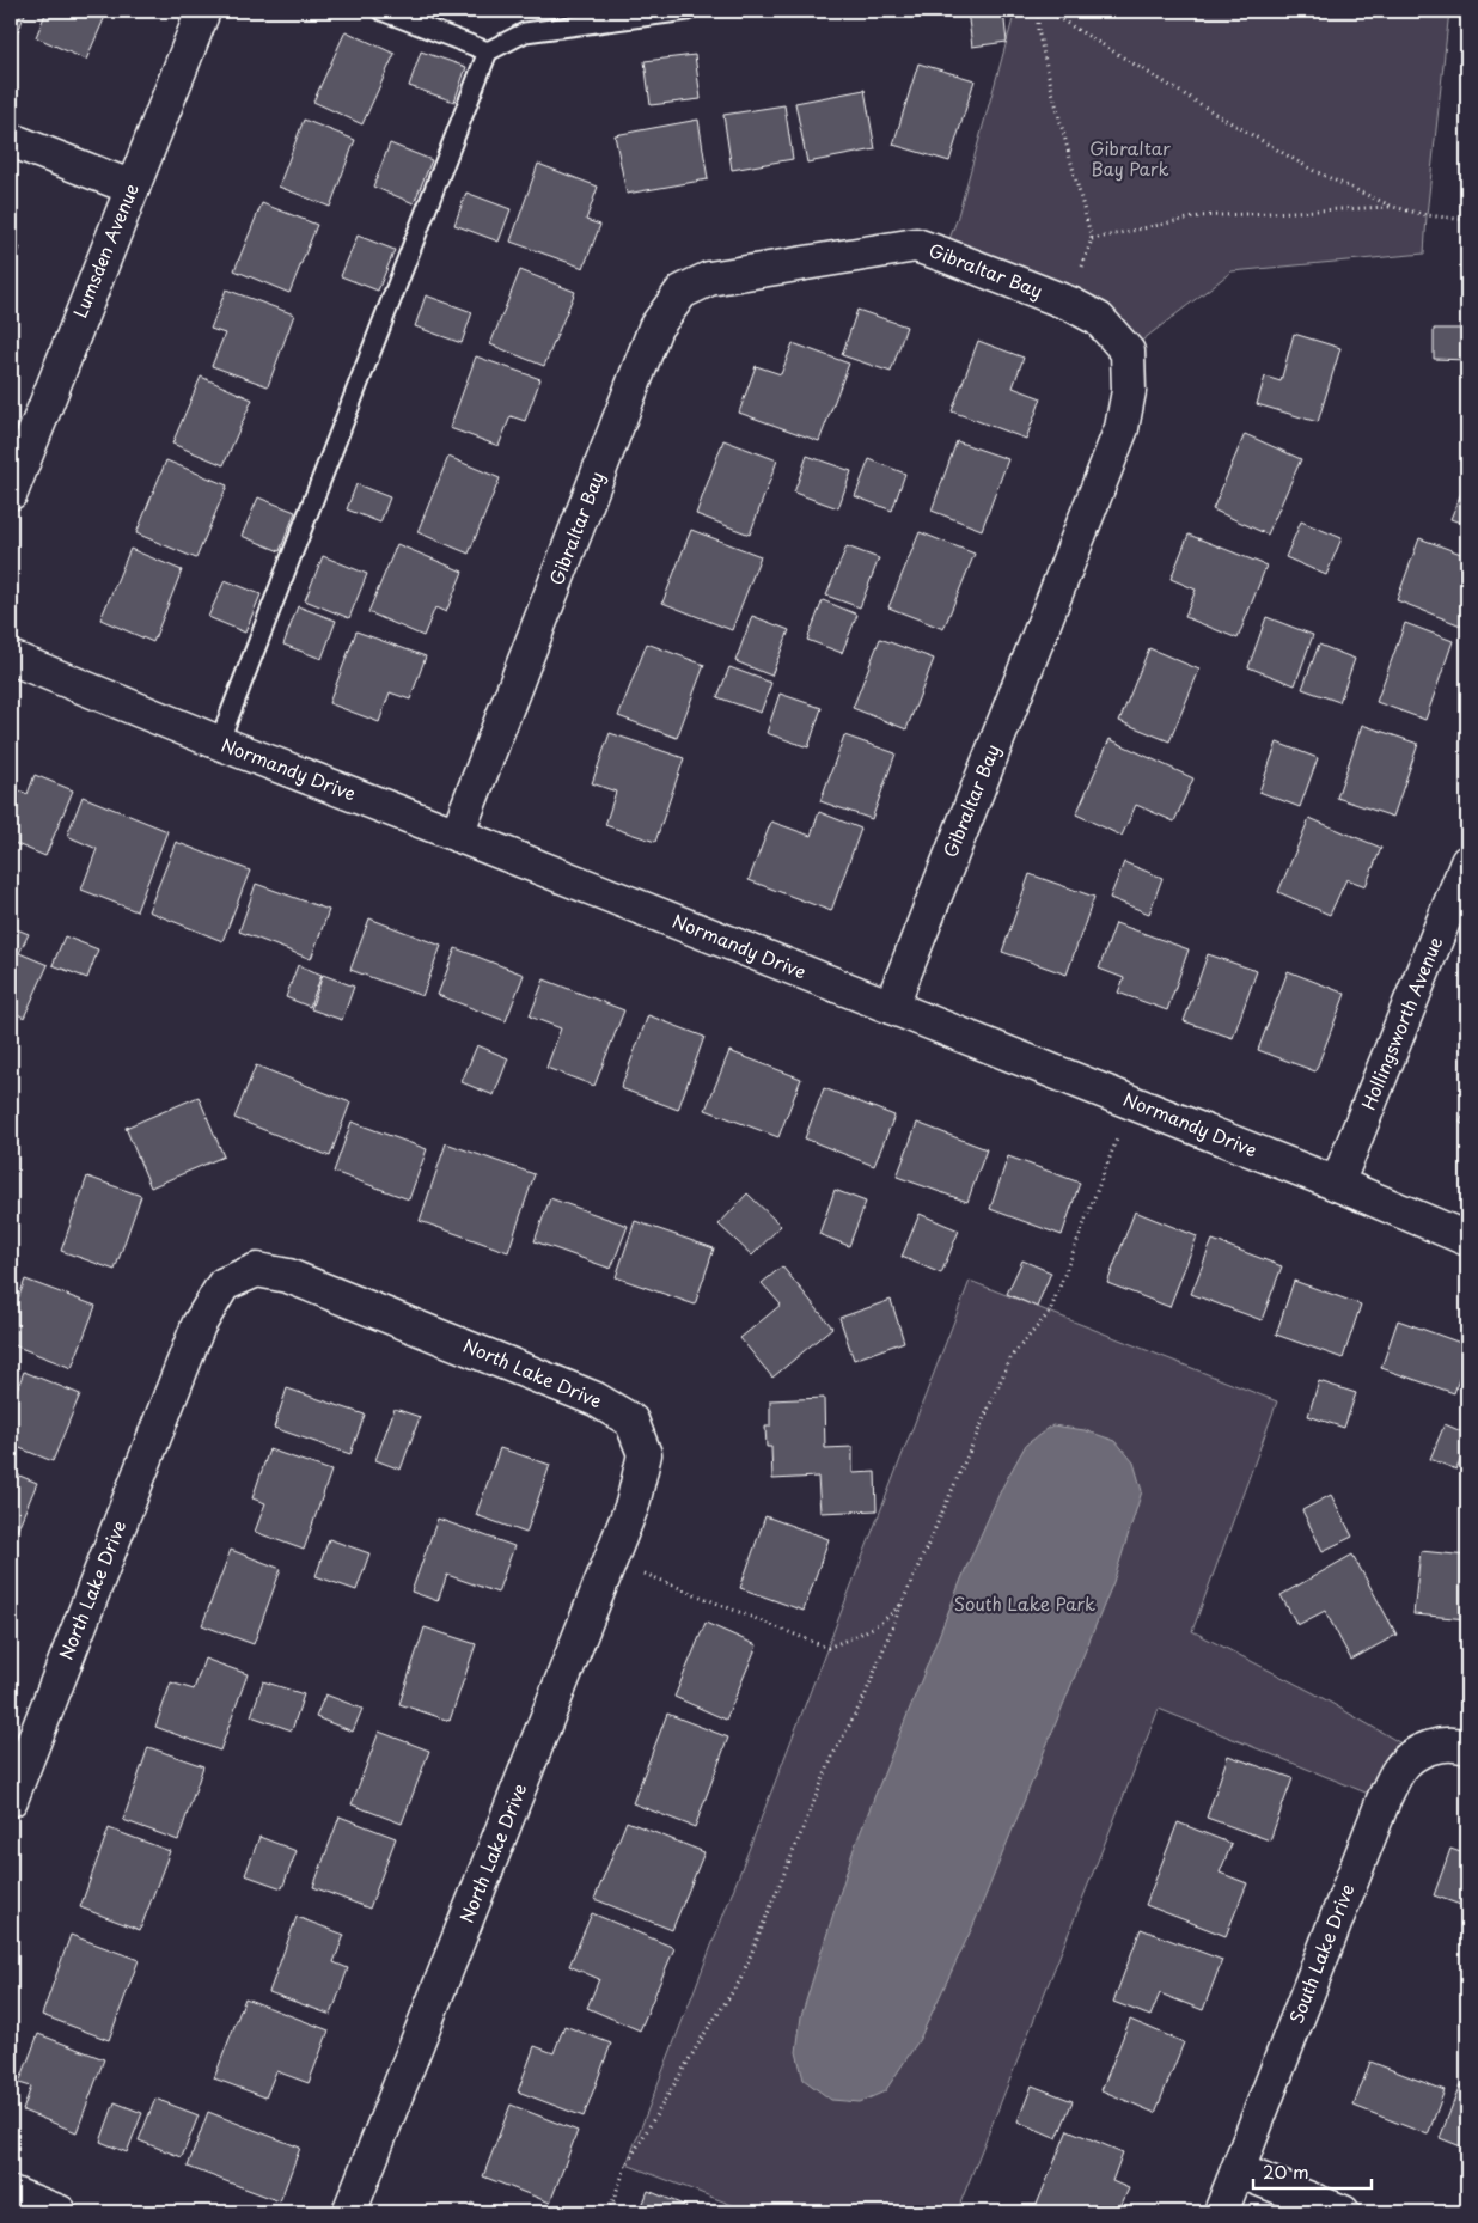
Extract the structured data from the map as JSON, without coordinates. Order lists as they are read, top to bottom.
{
  "streets": {
    "street": [
      "Lumsden Avenue",
      "Gibraltar Bay",
      "Normandy Drive",
      "Hollingsworth Avenue",
      "North Lake Drive",
      "South Lake Drive"
    ]
  },
  "crossings": [
    ["Gibraltar Bay", "Normandy Drive"],
    ["Normandy Drive", "Hollingsworth Avenue"]
  ],
  "parks": ["Gibraltar Bay Park", "South Lake Park"],
  "scale_bar": "20 m"
}
